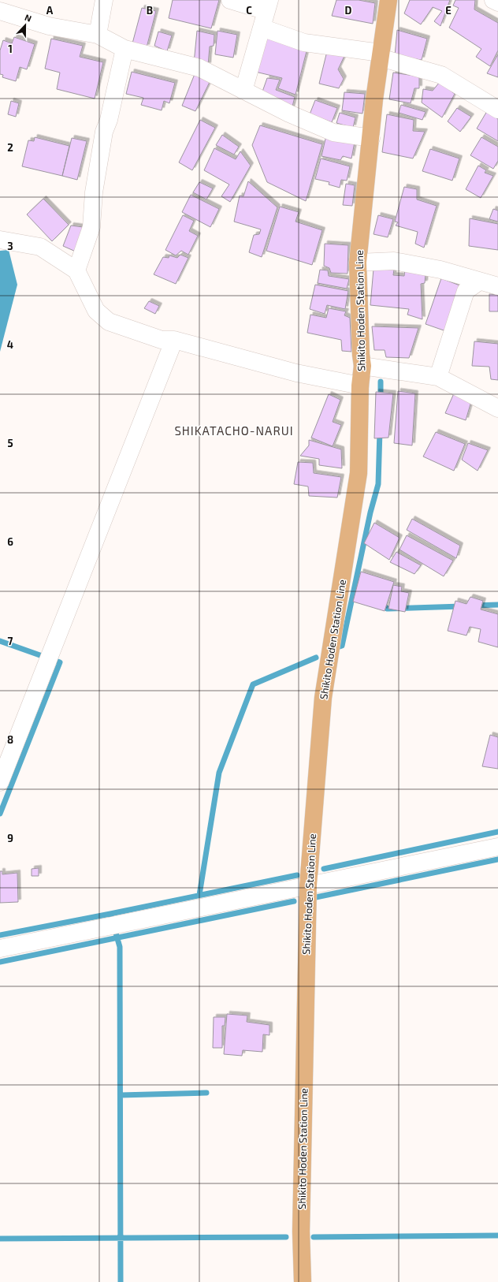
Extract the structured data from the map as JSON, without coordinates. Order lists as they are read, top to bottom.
{
  "streets": {
    "main road": ["Shikito Hoden Station Line"]
  },
  "districts": ["SHIKATACHO-NARUI"],
  "north": "top",
  "grid": {
    "columns": [
      "A",
      "B",
      "C",
      "D",
      "E"
    ],
    "rows": [
      "1",
      "2",
      "3",
      "4",
      "5",
      "6",
      "7",
      "8",
      "9"
    ]
  }
}
